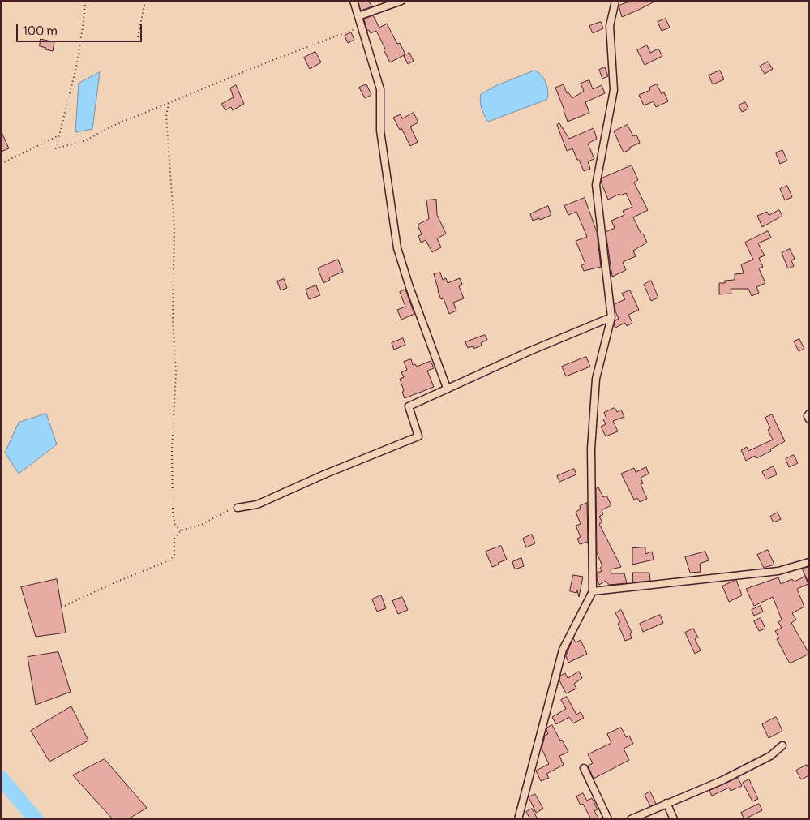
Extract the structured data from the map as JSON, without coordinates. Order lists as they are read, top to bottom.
{
  "scale_bar": "100 m"
}
